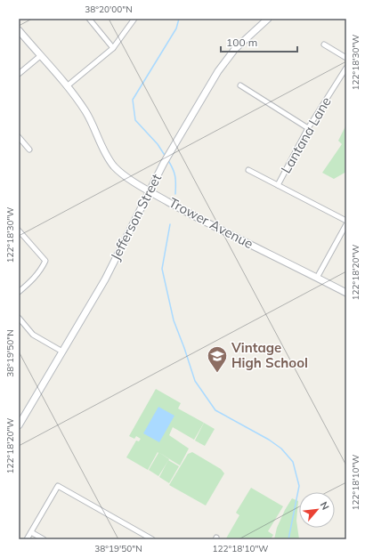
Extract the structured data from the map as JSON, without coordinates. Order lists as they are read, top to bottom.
{
  "streets": {
    "main road": ["Jefferson Street", "Trower Avenue"],
    "street": ["Lantana Lane"]
  },
  "crossings": [
    ["Jefferson Street", "Trower Avenue"]
  ],
  "places": {
    "school or university": ["Vintage High School"]
  },
  "scale_bar": "100 m",
  "north": "top right",
  "coordinates": [
    "38°20'00\"N",
    "122°18'30\"W",
    "122°18'20\"W",
    "38°19'50\"N",
    "122°18'10\"W"
  ]
}
